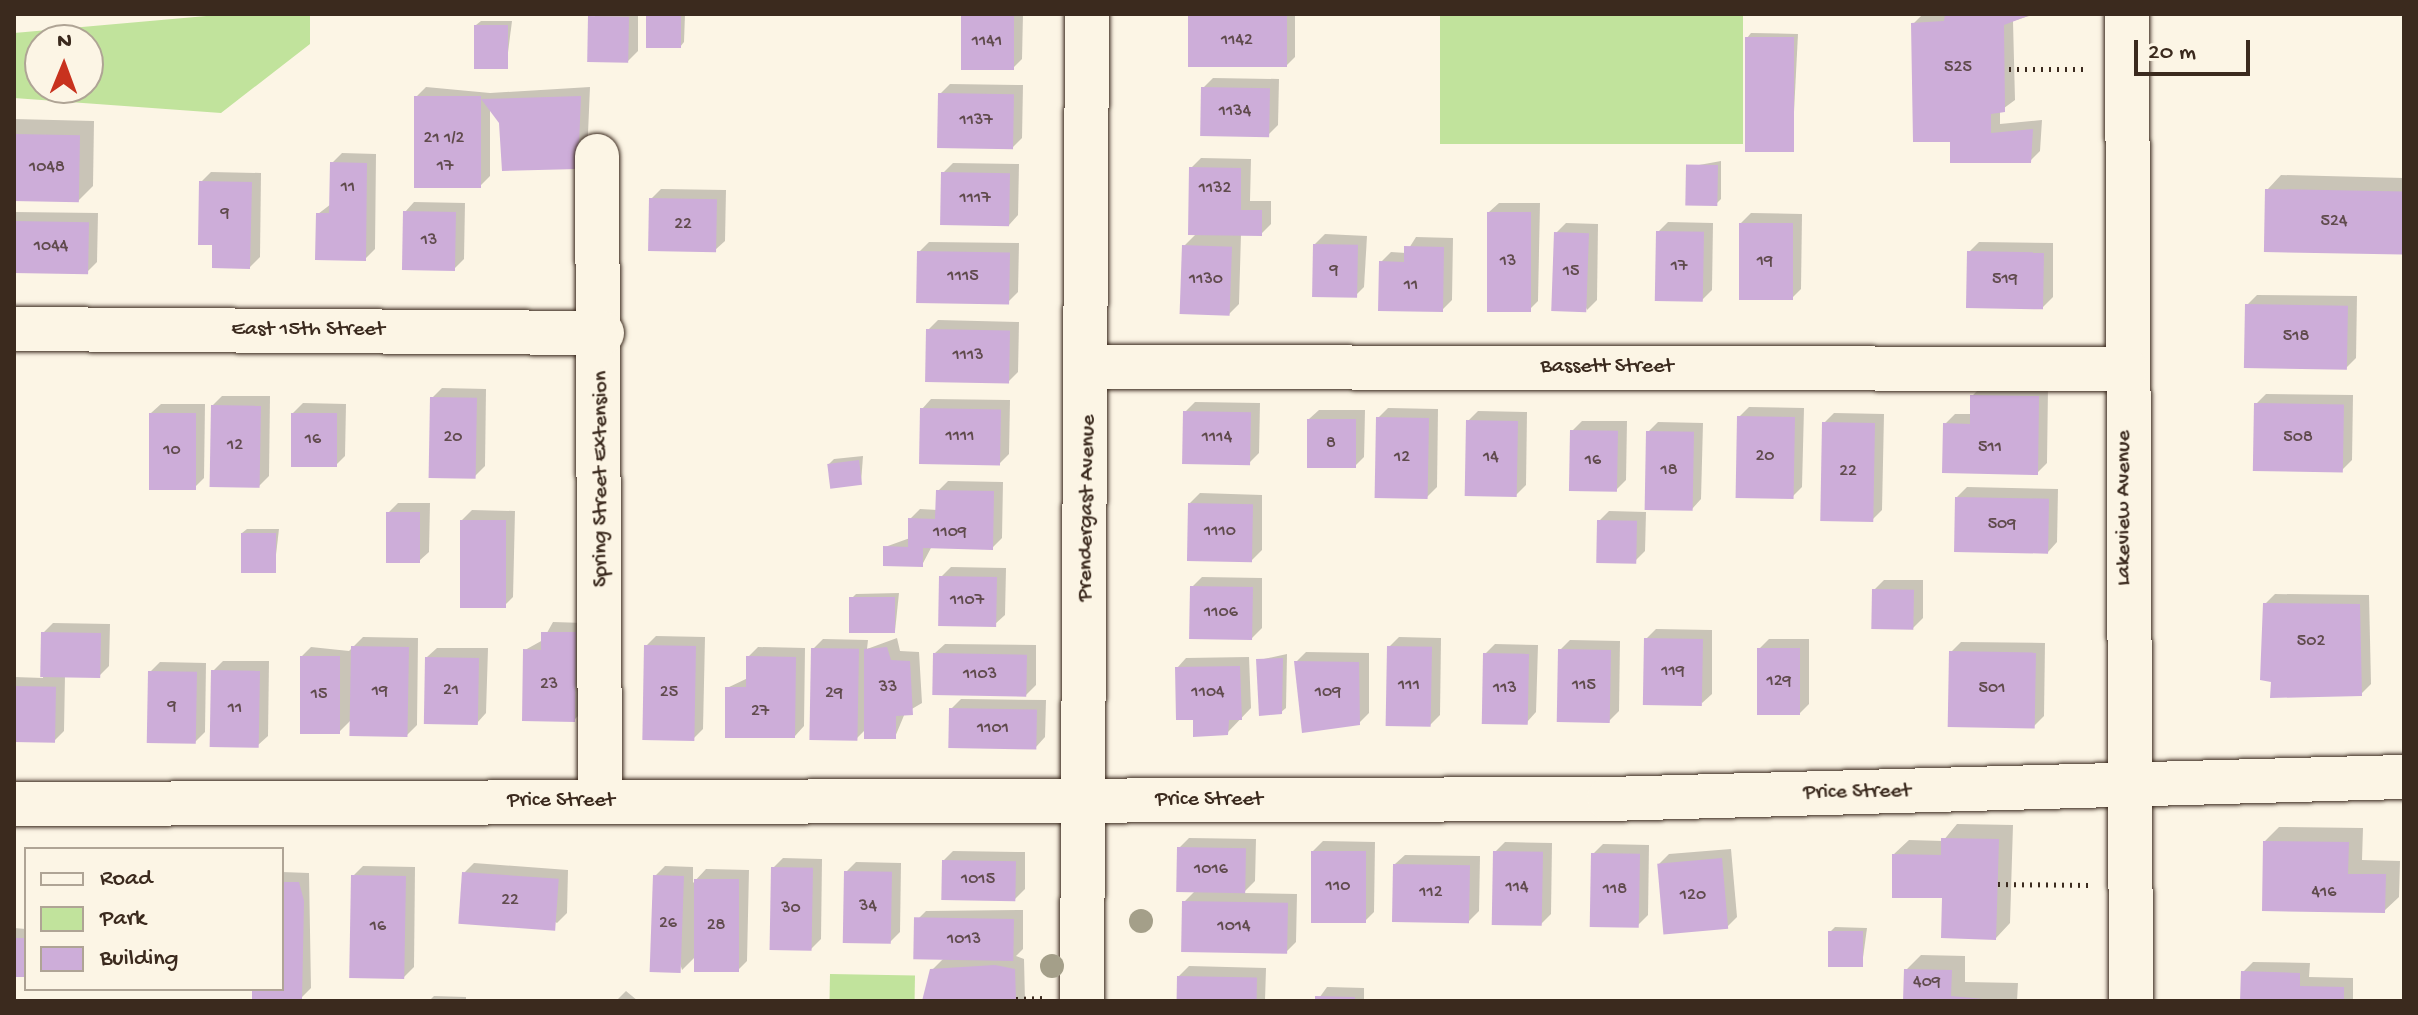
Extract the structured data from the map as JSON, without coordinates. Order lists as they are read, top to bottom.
{
  "streets": {
    "street": [
      "East 15th Street",
      "Bassett Street",
      "Spring Street Extension",
      "Prendergast Avenue",
      "Lakeview Avenue",
      "Price Street"
    ]
  },
  "crossings": [
    ["East 15th Street", "Spring Street Extension"],
    ["Bassett Street", "Prendergast Avenue"],
    ["Bassett Street", "Lakeview Avenue"],
    ["Spring Street Extension", "Price Street"],
    ["Prendergast Avenue", "Price Street"],
    ["Lakeview Avenue", "Price Street"]
  ],
  "house_numbers": [
    "1142",
    "1141",
    "525",
    "1134",
    "1137",
    "21 1/2",
    "17",
    "1048",
    "11",
    "1132",
    "1117",
    "9",
    "524",
    "22",
    "13",
    "1044",
    "13",
    "19",
    "17",
    "9",
    "15",
    "1115",
    "1130",
    "519",
    "11",
    "518",
    "1113",
    "1111",
    "20",
    "1114",
    "508",
    "16",
    "8",
    "12",
    "511",
    "10",
    "20",
    "12",
    "14",
    "16",
    "18",
    "22",
    "509",
    "1110",
    "1109",
    "1107",
    "1106",
    "502",
    "119",
    "1103",
    "129",
    "23",
    "111",
    "115",
    "33",
    "113",
    "501",
    "21",
    "19",
    "25",
    "1104",
    "109",
    "29",
    "15",
    "9",
    "11",
    "27",
    "1101",
    "1016",
    "1015",
    "110",
    "114",
    "118",
    "112",
    "416",
    "120",
    "22",
    "34",
    "30",
    "26",
    "28",
    "16",
    "1014",
    "1013",
    "409"
  ],
  "legend": ["Road", "Park", "Building"],
  "scale_bar": "20 m",
  "north": "top"
}
